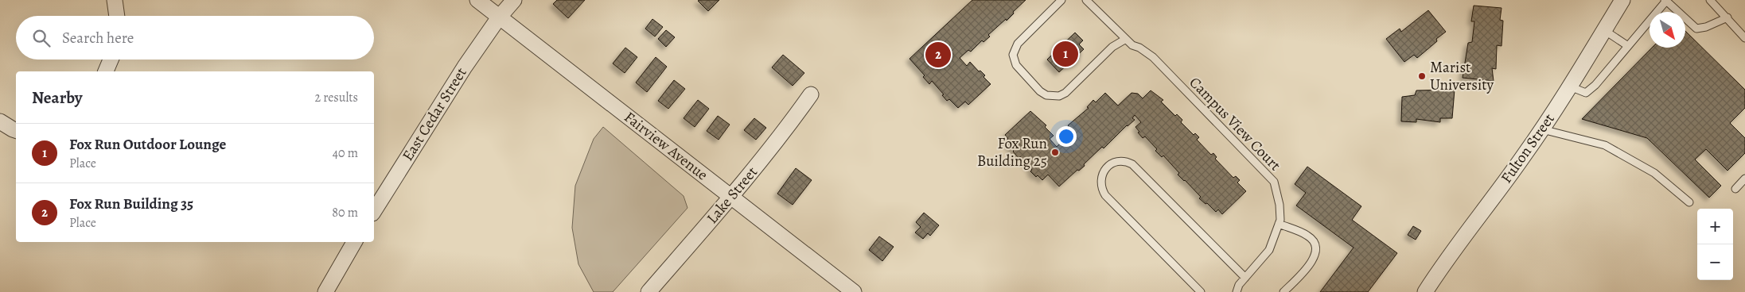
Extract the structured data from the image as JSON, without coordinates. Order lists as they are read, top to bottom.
{
  "streets": {
    "street": [
      "East Cedar Street",
      "Fairview Avenue",
      "Fulton Street",
      "Lake Street"
    ],
    "lane": ["Campus View Court"]
  },
  "crossings": [
    ["East Cedar Street", "Fairview Avenue"],
    ["Fairview Avenue", "Lake Street"]
  ],
  "places": ["Marist University", "Fox Run Building 25"],
  "north": "bottom right",
  "page": {
    "search": "Search here",
    "pins": ["1", "2"],
    "heading": ["Nearby", "2 results"],
    "list": [
      {
        "mark": "1",
        "name": "Fox Run Outdoor Lounge",
        "note": "Place",
        "value": "40 m"
      },
      {
        "mark": "2",
        "name": "Fox Run Building 35",
        "note": "Place",
        "value": "80 m"
      }
    ],
    "map_buttons": ["+", "−"]
  }
}
